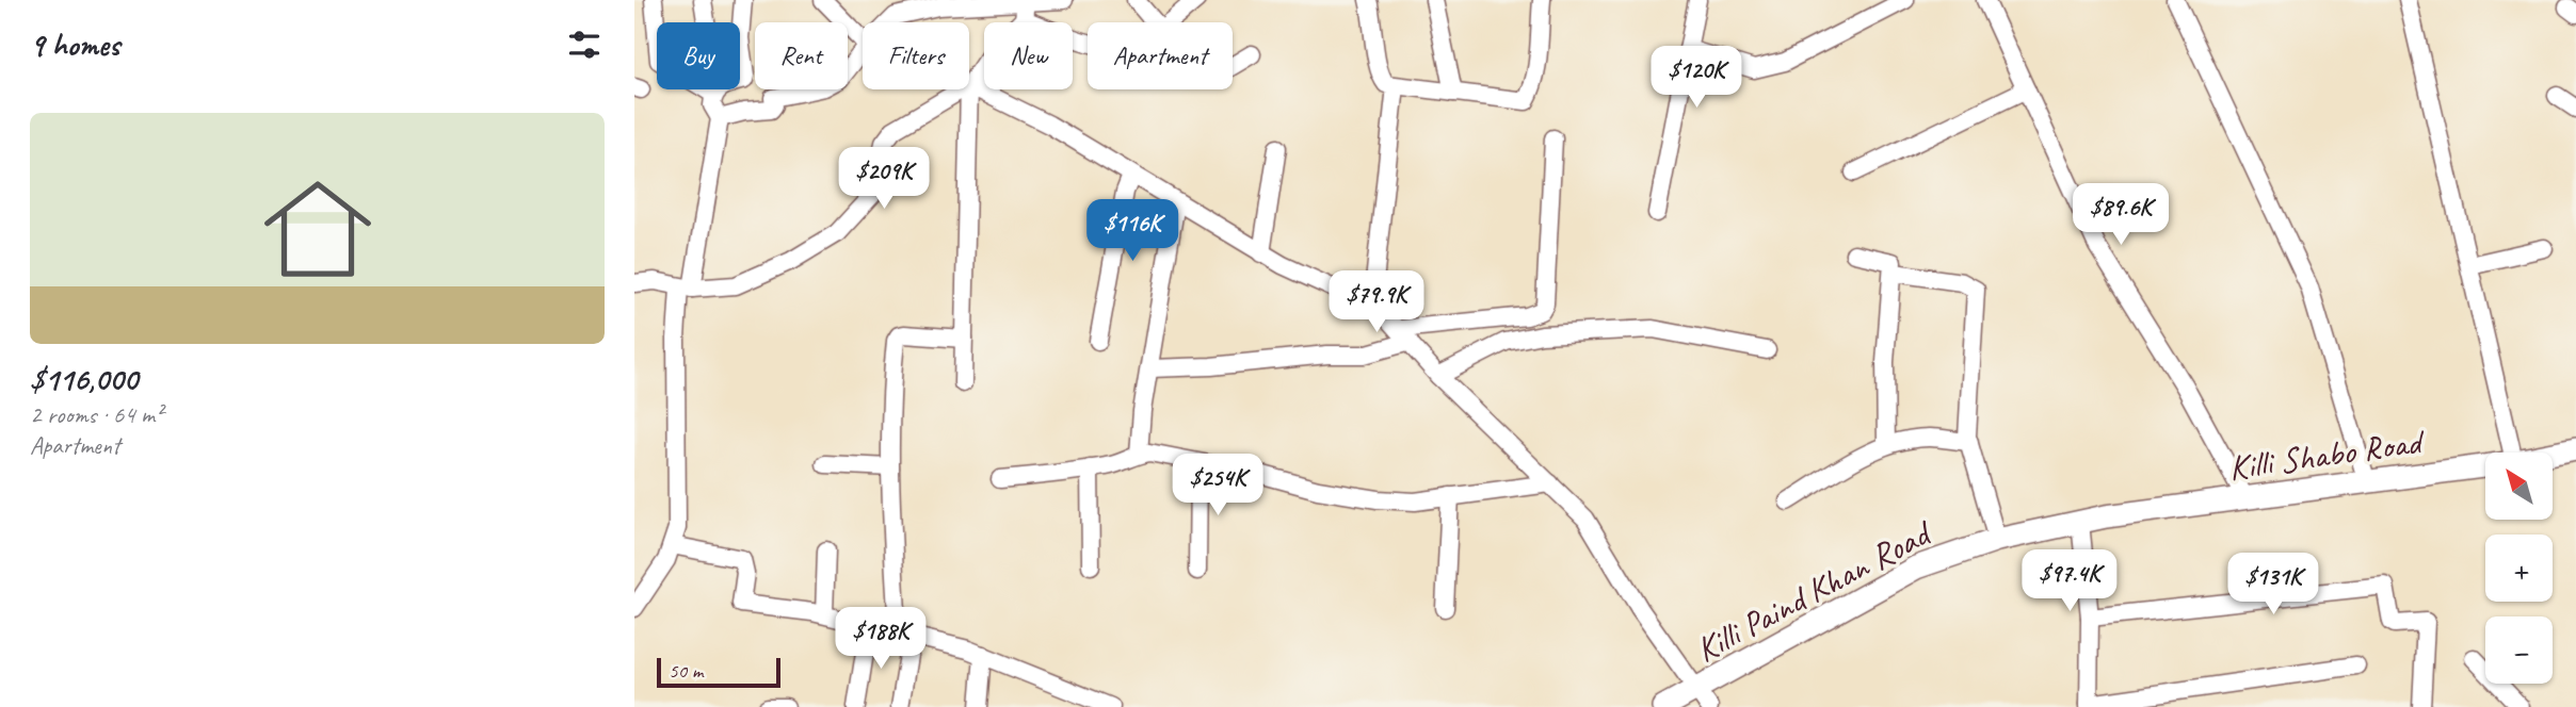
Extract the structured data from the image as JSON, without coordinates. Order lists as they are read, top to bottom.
{
  "streets": {
    "street": ["Killi Shabo Road", "Killi Paind Khan Road"]
  },
  "crossings": [
    ["Killi Shabo Road", "Killi Paind Khan Road"]
  ],
  "scale_bar": "50 m",
  "north": "top left",
  "page": {
    "heading": "9 homes",
    "chip": [
      "Buy",
      "Rent",
      "Filters",
      "New",
      "Apartment"
    ],
    "price": [
      "$120K",
      "$209K",
      "$89.6K",
      "$116K",
      "$79.9K",
      "$254K",
      "$97.4K",
      "$131K",
      "$188K"
    ],
    "list": [
      {
        "name": "$116,000",
        "note": "2 rooms · 64 m² · Apartment"
      }
    ],
    "map_buttons": ["+", "−"],
    "scale": "50 m"
  }
}
